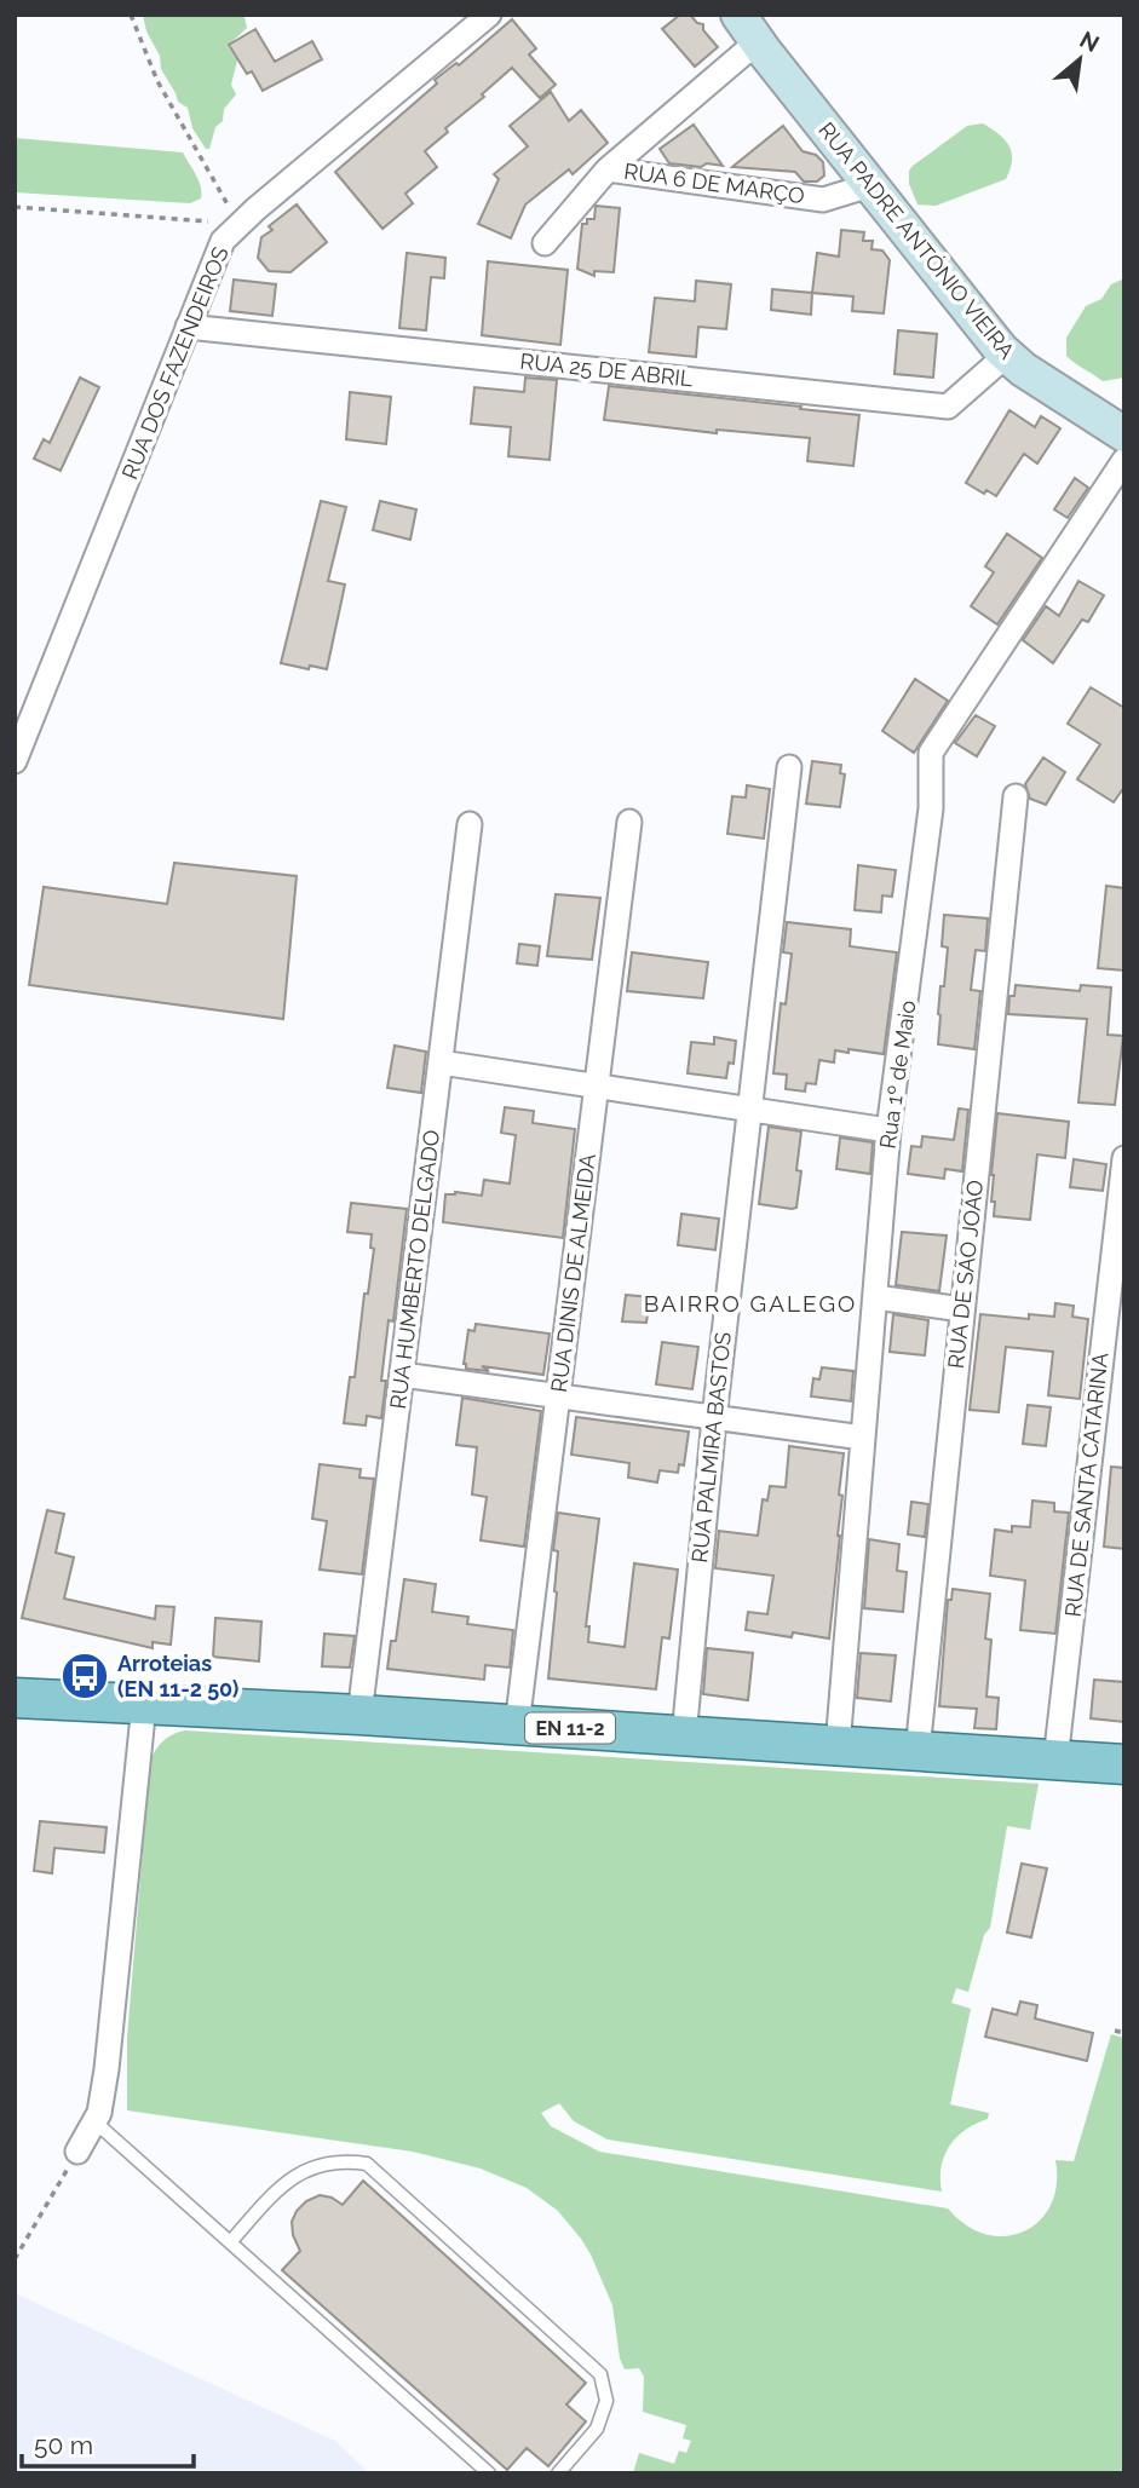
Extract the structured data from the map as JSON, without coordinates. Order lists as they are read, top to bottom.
{
  "streets": {
    "main road": ["EN 11-2"],
    "street": [
      "RUA 6 DE MARÇO",
      "RUA PADRE ANTÓNIO VIEIRA",
      "RUA DOS FAZENDEIROS",
      "RUA 25 DE ABRIL",
      "Rua 1º de Maio",
      "RUA HUMBERTO DELGADO",
      "RUA DINIS DE ALMEIDA",
      "RUA DE SÃO JOÃO",
      "RUA PALMIRA BASTOS",
      "RUA DE SANTA CATARINA"
    ]
  },
  "crossings": [
    ["RUA 6 DE MARÇO", "RUA PADRE ANTÓNIO VIEIRA"],
    ["RUA PADRE ANTÓNIO VIEIRA", "RUA 25 DE ABRIL"],
    ["RUA DOS FAZENDEIROS", "RUA 25 DE ABRIL"],
    ["Rua 1º de Maio", "EN 11-2"],
    ["RUA HUMBERTO DELGADO", "EN 11-2"],
    ["RUA DINIS DE ALMEIDA", "EN 11-2"],
    ["RUA DE SÃO JOÃO", "EN 11-2"],
    ["RUA PALMIRA BASTOS", "EN 11-2"],
    ["RUA DE SANTA CATARINA", "EN 11-2"]
  ],
  "districts": ["BAIRRO GALEGO"],
  "places": {
    "bus stop": ["Arroteias (EN 11-2 50)"]
  },
  "scale_bar": "50 m",
  "north": "top right"
}
